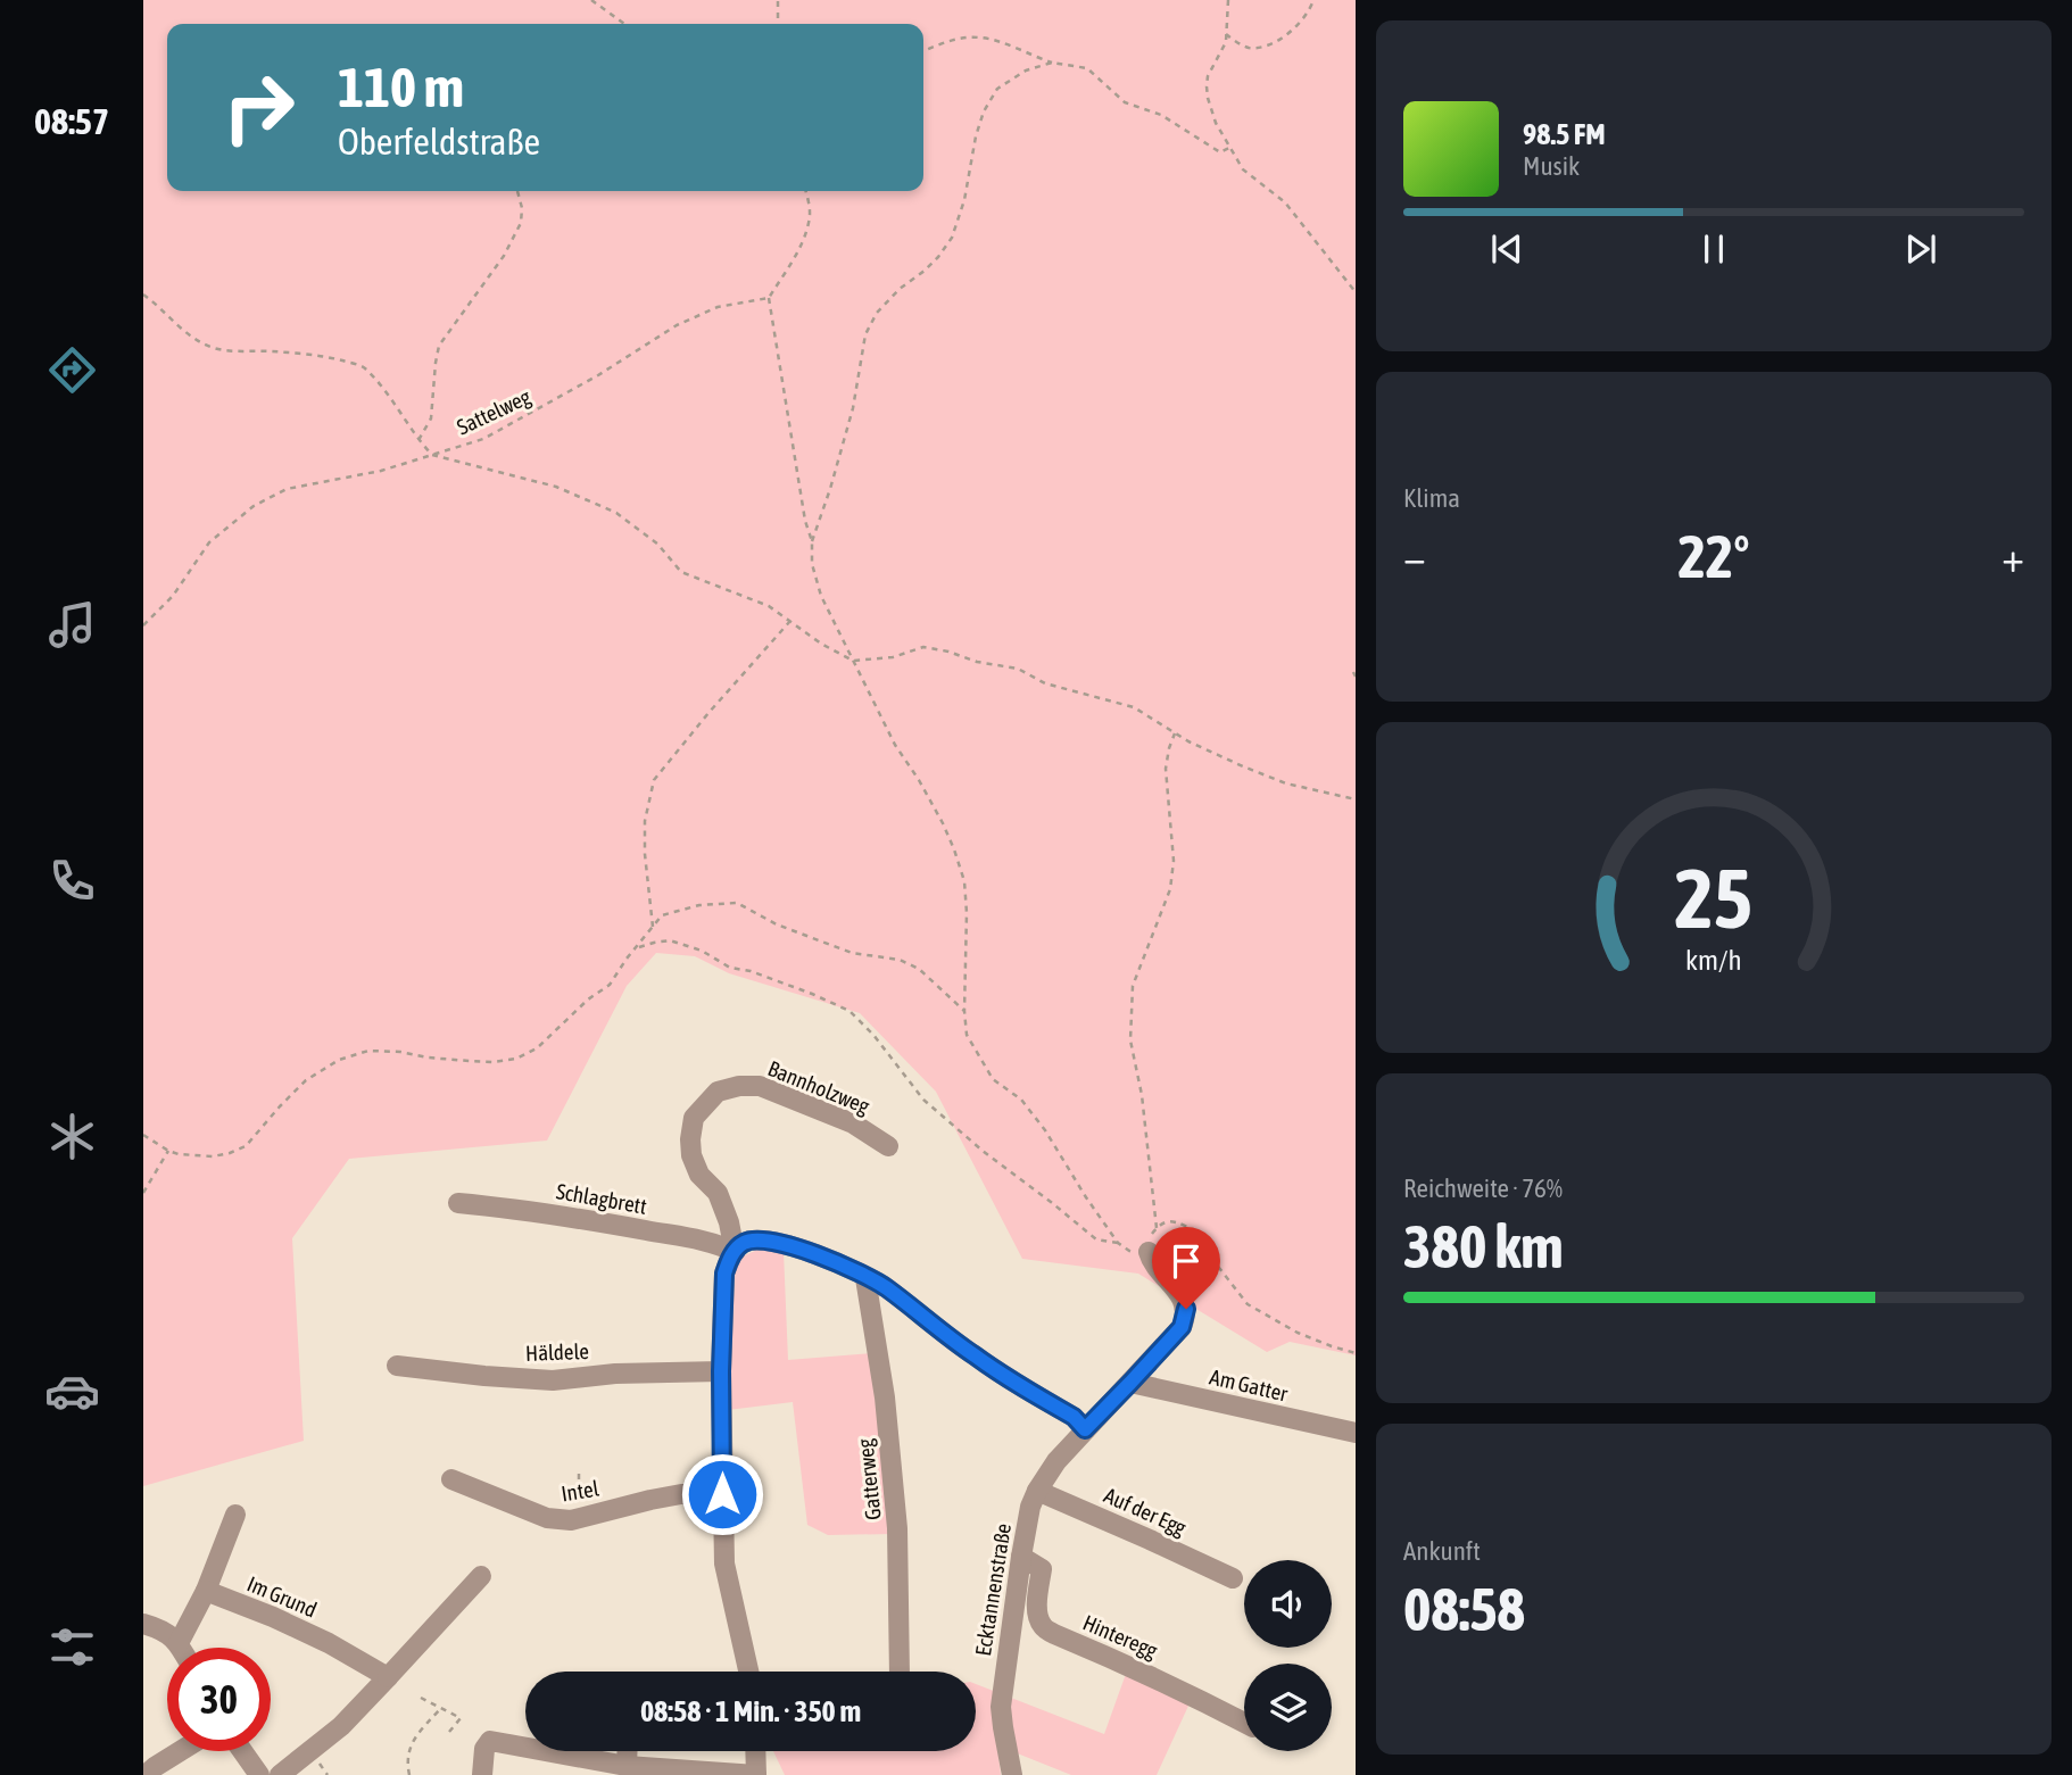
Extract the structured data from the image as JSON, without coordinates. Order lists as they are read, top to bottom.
{
  "streets": {
    "street": [
      "Bannholzweg",
      "Schlagbrett",
      "Häldele",
      "Am Gatter",
      "Gatterweg",
      "Intel",
      "Auf der Egg",
      "Ecktannenstraße",
      "Im Grund",
      "Hinteregg"
    ],
    "path": ["Sattelweg"]
  },
  "crossings": [
    ["Bannholzweg", "Schlagbrett"],
    ["Am Gatter", "Ecktannenstraße"],
    ["Auf der Egg", "Ecktannenstraße"],
    ["Ecktannenstraße", "Hinteregg"]
  ],
  "page": {
    "tabs": "08:57",
    "turn": ["110 m", "Oberfeldstraße"],
    "song": ["98.5 FM", "Musik"],
    "tile": [
      "Klima",
      ["Reichweite · 76%", "380 km"],
      ["Ankunft", "08:58"]
    ],
    "heat": ["−", "22°", "+"],
    "limit": "30",
    "trip": "08:58 · 1 Min. · 350 m",
    "gauge": ["25", "km/h"]
  }
}
